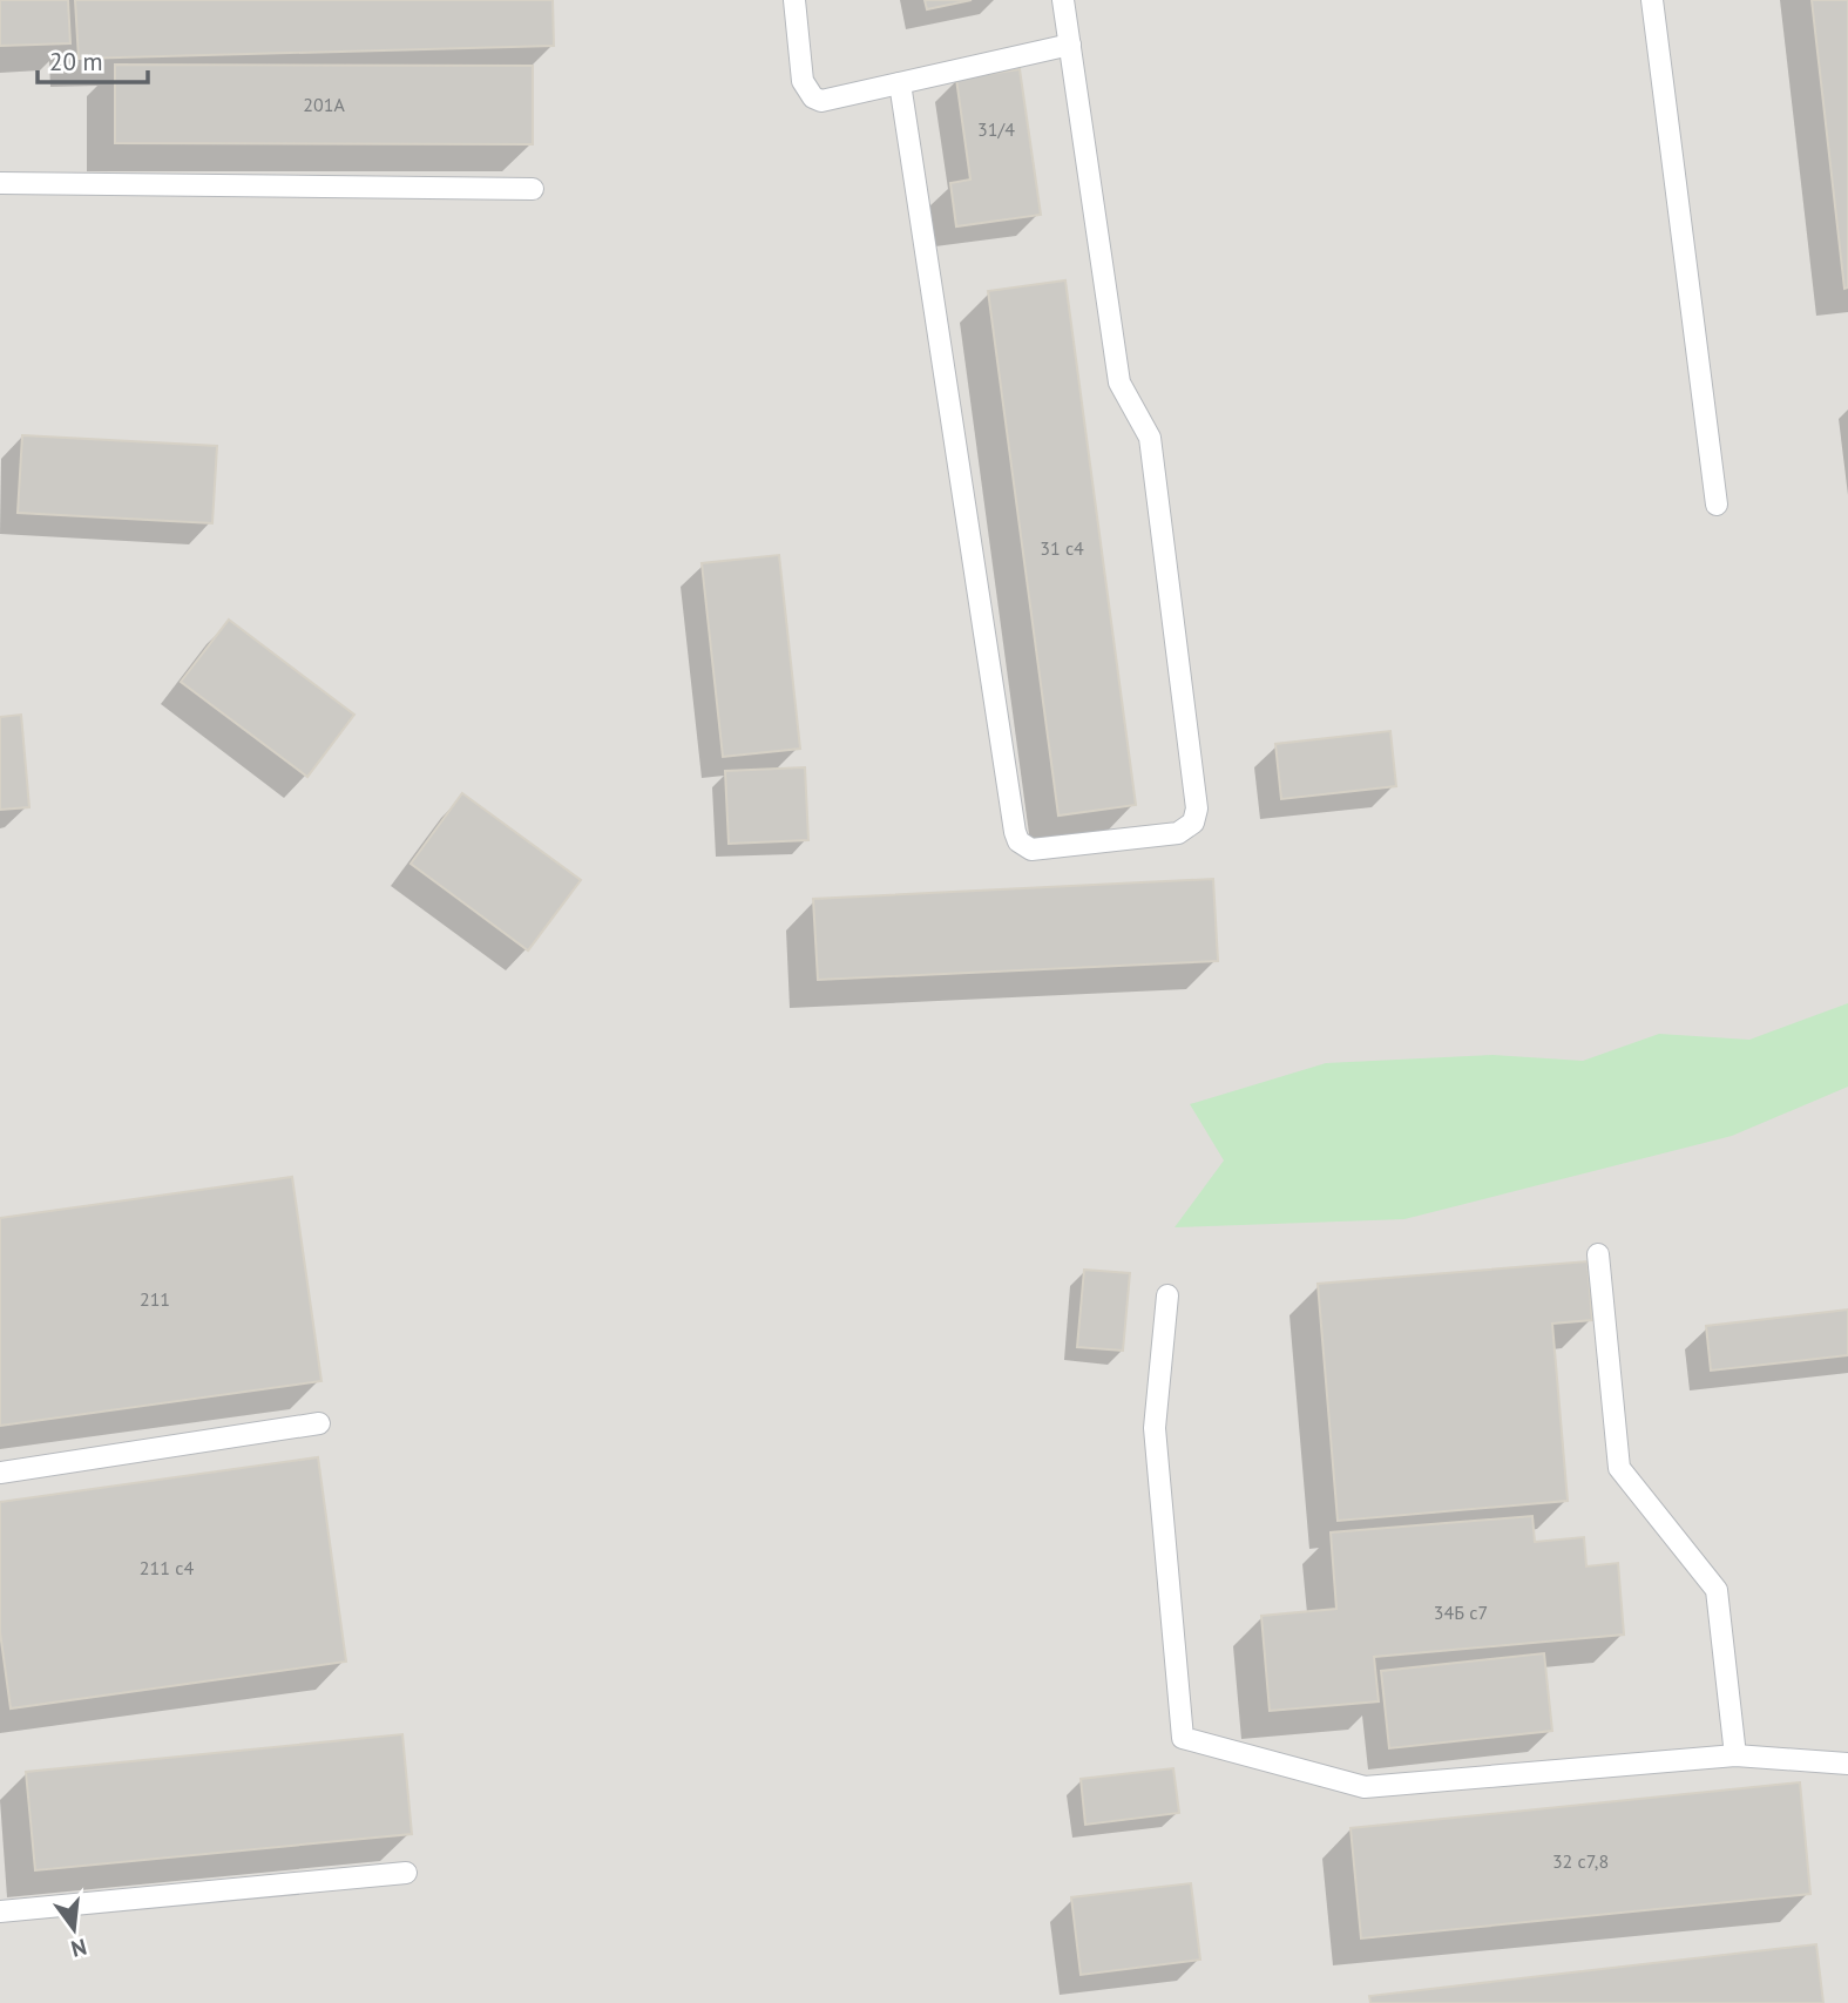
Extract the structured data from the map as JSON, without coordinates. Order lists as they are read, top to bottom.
{
  "house_numbers": [
    "201А",
    "31/4",
    "31 с4",
    "211",
    "211 с4",
    "34Б с7",
    "32 с7,8"
  ],
  "scale_bar": "20 m",
  "north": "bottom"
}
